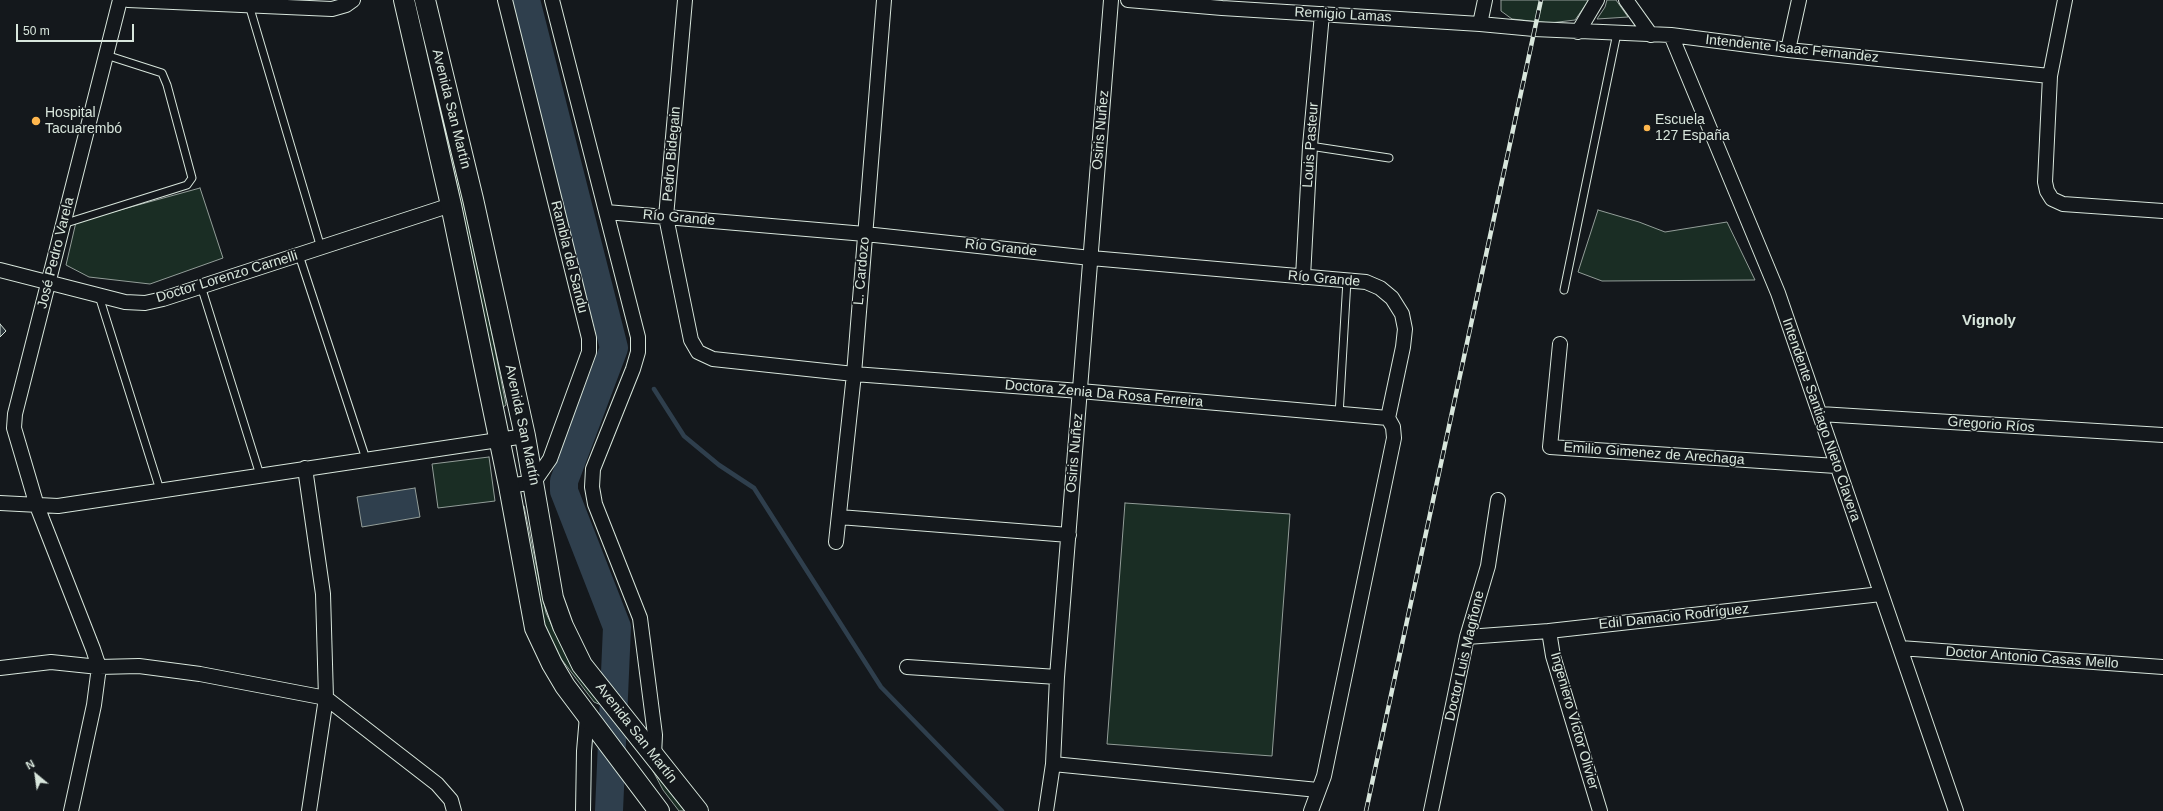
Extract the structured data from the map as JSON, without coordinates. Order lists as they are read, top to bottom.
{
  "streets": {
    "street": [
      "Remigio Lamas",
      "Intendente Isaac Fernandez",
      "Avenida San Martín",
      "Osiris Nuñez",
      "Louis Pasteur",
      "Pedro Bidegain",
      "Río Grande",
      "José Pedro Varela",
      "Rambla del Sandu",
      "L. Cardozo",
      "Doctor Lorenzo Carnelli",
      "Doctora Zenia Da Rosa Ferreira",
      "Intendente Santiago Nieto Clavera",
      "Gregorio Ríos",
      "Emilio Gimenez de Arechaga",
      "Edil Damacio Rodríguez",
      "Doctor Luis Magñone",
      "Doctor Antonio Casas Mello",
      "Ingeniero Víctor Olivier"
    ]
  },
  "crossings": [
    ["Remigio Lamas", "Intendente Isaac Fernandez"],
    ["Remigio Lamas", "Louis Pasteur"],
    ["Intendente Isaac Fernandez", "Intendente Santiago Nieto Clavera"],
    ["Avenida San Martín", "Rambla del Sandu"],
    ["Avenida San Martín", "Doctor Lorenzo Carnelli"],
    ["Osiris Nuñez", "Río Grande"],
    ["Osiris Nuñez", "Doctora Zenia Da Rosa Ferreira"],
    ["Louis Pasteur", "Río Grande"],
    ["Pedro Bidegain", "Río Grande"],
    ["Pedro Bidegain", "Doctora Zenia Da Rosa Ferreira"],
    ["Río Grande", "L. Cardozo"],
    ["Río Grande", "Doctora Zenia Da Rosa Ferreira"],
    ["José Pedro Varela", "Doctor Lorenzo Carnelli"],
    ["L. Cardozo", "Doctora Zenia Da Rosa Ferreira"],
    ["Intendente Santiago Nieto Clavera", "Gregorio Ríos"],
    ["Intendente Santiago Nieto Clavera", "Emilio Gimenez de Arechaga"],
    ["Intendente Santiago Nieto Clavera", "Edil Damacio Rodríguez"],
    ["Intendente Santiago Nieto Clavera", "Doctor Antonio Casas Mello"],
    ["Edil Damacio Rodríguez", "Doctor Luis Magñone"],
    ["Edil Damacio Rodríguez", "Ingeniero Víctor Olivier"]
  ],
  "districts": ["Vignoly"],
  "places": ["Hospital Tacuarembó", "Escuela 127 España"],
  "scale_bar": "50 m",
  "north": "top left"
}
